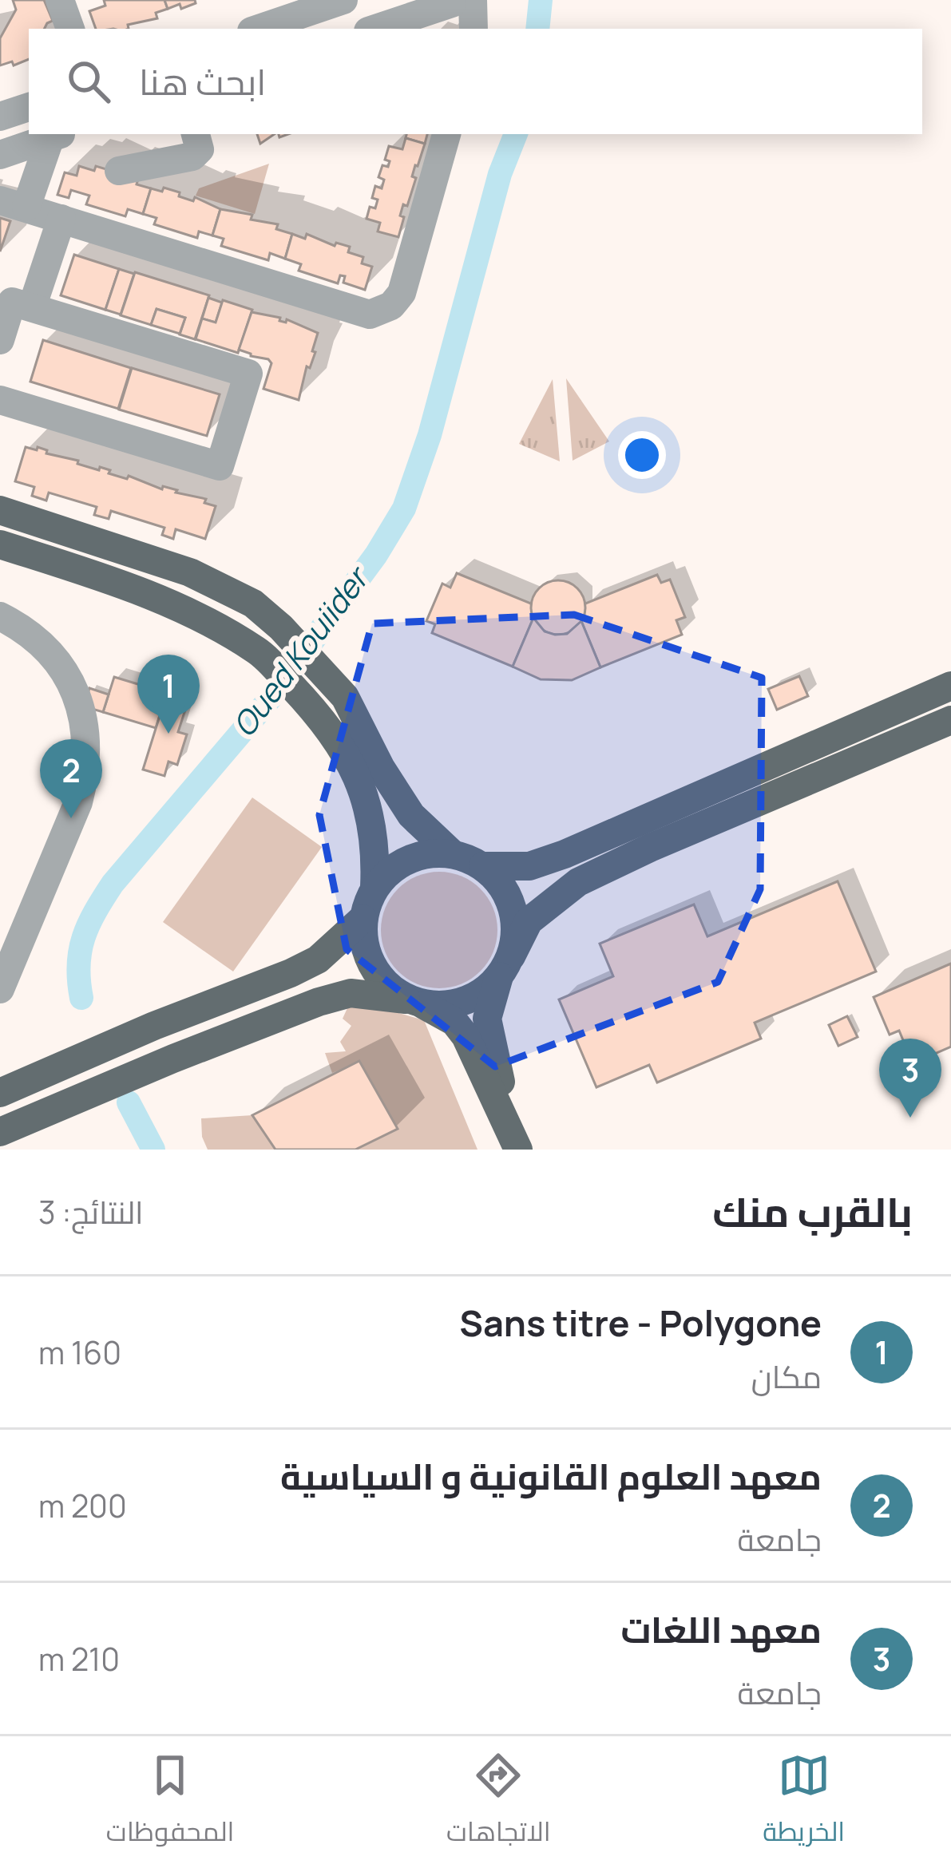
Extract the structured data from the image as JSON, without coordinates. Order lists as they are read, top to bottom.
{
  "water": ["Oued Kouiider"],
  "page": {
    "search": "ابحث هنا",
    "pins": ["1", "2", "3"],
    "heading": ["بالقرب منك", "النتائج: 3"],
    "list": [
      {
        "mark": "1",
        "name": "Sans titre - Polygone",
        "note": "مكان",
        "value": "160 m"
      },
      {
        "mark": "2",
        "name": "معهد العلوم القانونية و السياسية",
        "note": "جامعة",
        "value": "200 m"
      },
      {
        "mark": "3",
        "name": "معهد اللغات",
        "note": "جامعة",
        "value": "210 m"
      }
    ],
    "nav": ["الخريطة", "الاتجاهات", "المحفوظات"]
  }
}
